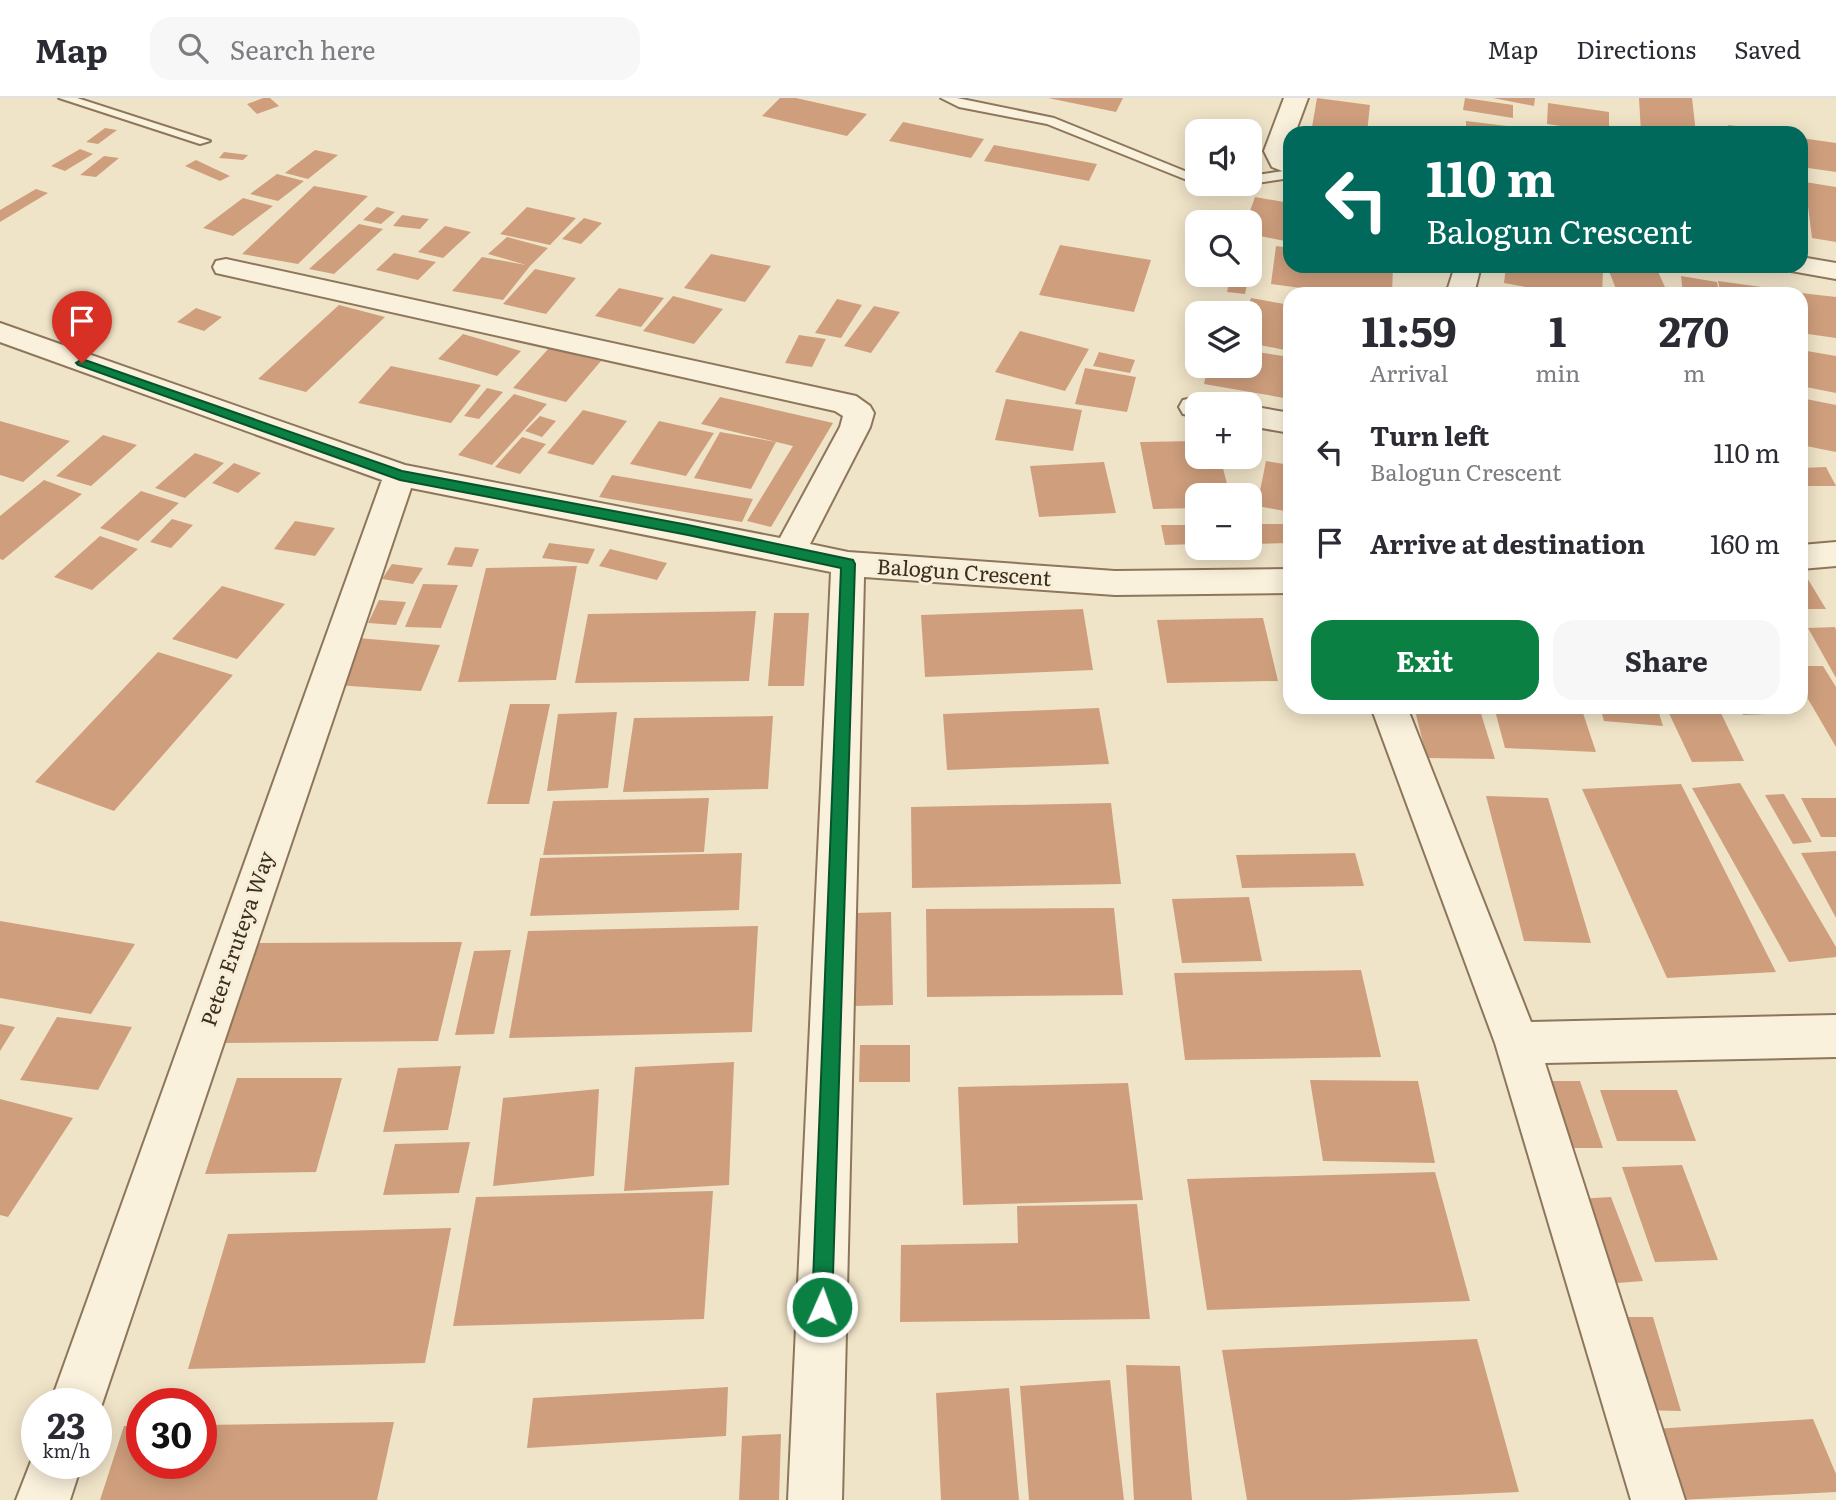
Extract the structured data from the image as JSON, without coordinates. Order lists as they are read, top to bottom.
{
  "streets": {
    "street": ["Balogun Crescent", "Peter Eruteya Way"]
  },
  "crossings": [
    ["Balogun Crescent", "Peter Eruteya Way"]
  ],
  "page": {
    "header": "Map",
    "search": "Search here",
    "nav": ["Map", "Directions", "Saved"],
    "map_buttons": ["+", "−"],
    "turn": ["110 m", "Balogun Crescent"],
    "eta": [
      "11:59",
      "Arrival",
      "1",
      "min",
      "270",
      "m"
    ],
    "list": [
      {
        "name": "Turn left",
        "note": "Balogun Crescent",
        "value": "110 m"
      },
      {
        "name": "Arrive at destination",
        "value": "160 m"
      }
    ],
    "buttons": ["Exit", "Share"],
    "speed": "23 km/h",
    "limit": "30"
  }
}
